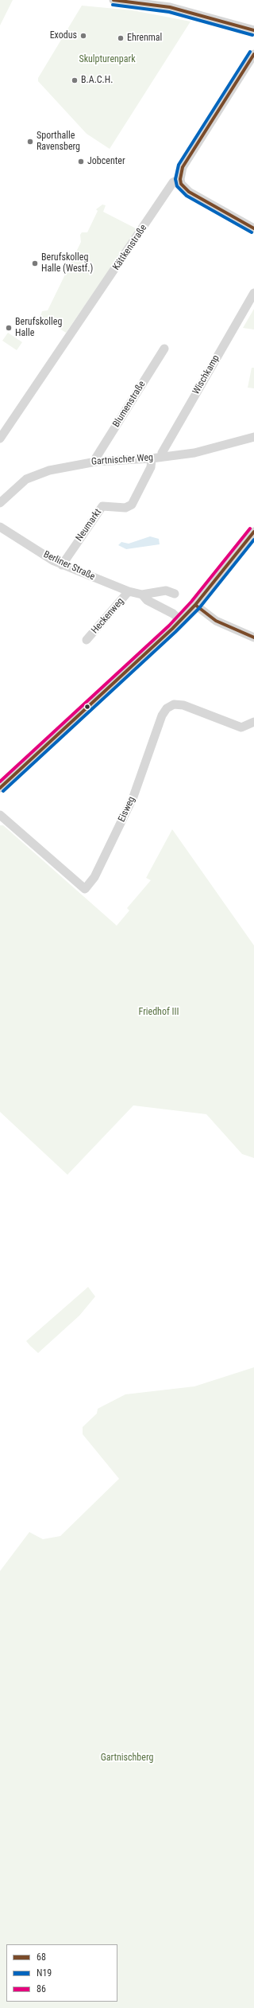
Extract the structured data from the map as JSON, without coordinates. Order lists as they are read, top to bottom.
{
  "streets": {
    "street": [
      "Kättkenstraße",
      "Wischkamp",
      "Blumenstraße",
      "Gartnischer Weg",
      "Neumarkt",
      "Berliner Straße",
      "Heckenweg",
      "Eisweg"
    ]
  },
  "crossings": [
    ["Wischkamp", "Gartnischer Weg"],
    ["Blumenstraße", "Gartnischer Weg"],
    ["Gartnischer Weg", "Neumarkt"],
    ["Neumarkt", "Berliner Straße"],
    ["Berliner Straße", "Heckenweg"]
  ],
  "parks": ["Skulpturenpark", "Friedhof III", "Gartnischberg"],
  "places": [
    "Exodus",
    "Ehrenmal",
    "B.A.C.H.",
    "Sporthalle Ravensberg",
    "Jobcenter",
    "Berufskolleg Halle (Westf.)",
    "Berufskolleg Halle"
  ],
  "lines": ["transit line 68", "transit line N19", "transit line 86"],
  "legend": ["68", "N19", "86"]
}
